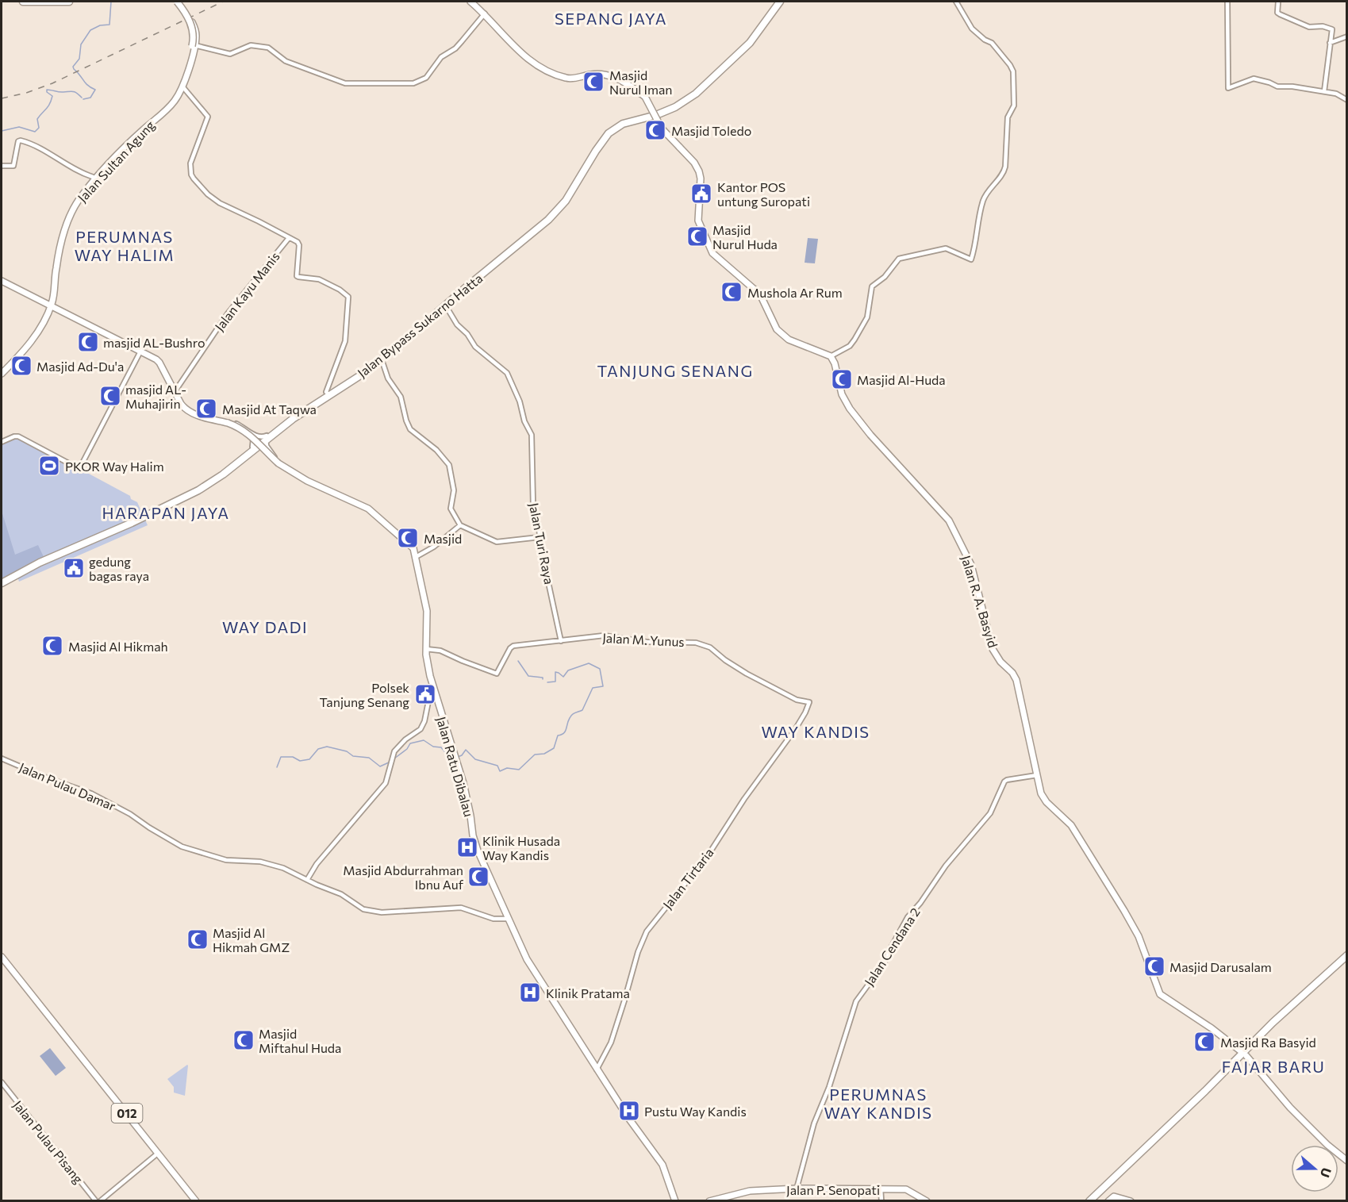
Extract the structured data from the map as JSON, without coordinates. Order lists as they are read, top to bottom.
{
  "streets": {
    "highway": ["Jalan Bypass Sukarno Hatta"],
    "main road": [
      "Jalan Sultan Agung",
      "Jalan R. A. Basyid",
      "Jalan Ratu Dibalau",
      "012",
      "Jalan P. Senopati"
    ],
    "street": [
      "Jalan Kayu Manis",
      "Jalan Turi Raya",
      "Jalan M. Yunus",
      "Jalan Pulau Damar",
      "Jalan Tirtaria",
      "Jalan Cendana 2",
      "Jalan Pulau Pisang"
    ]
  },
  "crossings": [
    ["Jalan Sultan Agung", "Jalan Ratu Dibalau"],
    ["Jalan Kayu Manis", "Jalan Ratu Dibalau"],
    ["Jalan Bypass Sukarno Hatta", "Jalan Turi Raya"],
    ["Jalan Turi Raya", "Jalan M. Yunus"],
    ["Jalan R. A. Basyid", "Jalan Cendana 2"],
    ["Jalan M. Yunus", "Jalan Ratu Dibalau"],
    ["Jalan M. Yunus", "Jalan Tirtaria"],
    ["Jalan Ratu Dibalau", "Jalan Pulau Damar"],
    ["Jalan Ratu Dibalau", "Jalan Tirtaria"],
    ["Jalan Cendana 2", "Jalan P. Senopati"]
  ],
  "districts": [
    "SEPANG JAYA",
    "PERUMNAS WAY HALIM",
    "TANJUNG SENANG",
    "HARAPAN JAYA",
    "WAY DADI",
    "WAY KANDIS",
    "FAJAR BARU",
    "PERUMNAS WAY KANDIS"
  ],
  "places": {
    "mosque": [
      "Masjid Nurul Iman",
      "Masjid Toledo",
      "Masjid Nurul Huda",
      "Mushola Ar Rum",
      "masjid AL-Bushro",
      "Masjid Ad-Du'a",
      "Masjid Al-Huda",
      "masjid AL- Muhajirin",
      "Masjid At Taqwa",
      "Masjid",
      "Masjid Al Hikmah",
      "Masjid Abdurrahman Ibnu Auf",
      "Masjid Al Hikmah GMZ",
      "Masjid Darusalam",
      "Masjid Miftahul Huda",
      "Masjid Ra Basyid"
    ],
    "public building": ["Kantor POS untung Suropati", "gedung bagas raya", "Polsek Tanjung Senang"],
    "sports": ["PKOR Way Halim"],
    "hospital": ["Klinik Husada Way Kandis", "Klinik Pratama", "Pustu Way Kandis"]
  },
  "north": "right"
}
